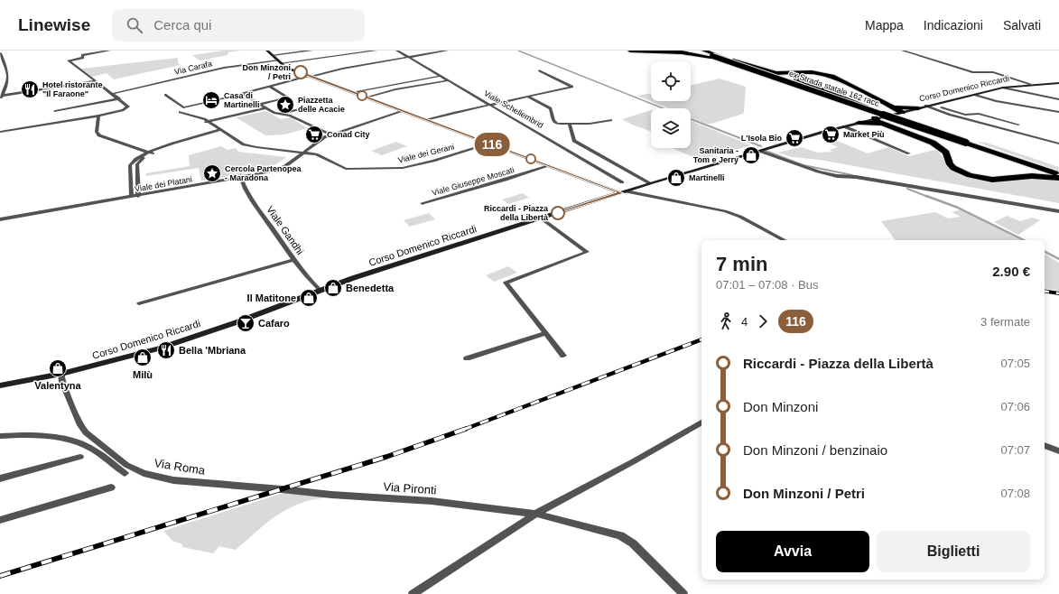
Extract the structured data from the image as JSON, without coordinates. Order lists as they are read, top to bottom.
{
  "streets": {
    "highway": ["ex Strada statale 162 racc"],
    "main road": ["Corso Domenico Riccardi"],
    "street": [
      "Via Carafa",
      "Viale Schellembrid",
      "Viale dei Gerani",
      "Viale Giuseppe Moscati",
      "Viale dei Platani",
      "Viale Gandhi",
      "Via Roma",
      "Via Pironti"
    ]
  },
  "crossings": [
    ["Corso Domenico Riccardi", "Viale Gandhi"],
    ["Corso Domenico Riccardi", "Via Roma"],
    ["Viale dei Gerani", "Viale dei Platani"],
    ["Viale dei Platani", "Viale Gandhi"],
    ["Via Roma", "Via Pironti"]
  ],
  "places": {
    "other": ["Don Minzoni / Petri", "Riccardi - Piazza della Libertà"],
    "restaurant": ["Hotel ristorante \"Il Faraone\"", "Bella 'Mbriana"],
    "hotel": ["Casa di Martinelli"],
    "place": ["Piazzetta delle Acacie", "Cercola Partenopea - Maradona"],
    "supermarket": ["Conad City", "Market Più", "L'Isola Bio"],
    "shop": [
      "Sanitaria - Tom e Jerry",
      "Martinelli",
      "Benedetta",
      "Il Matitone",
      "Milù",
      "Valentyna"
    ],
    "bar": ["Cafaro"]
  },
  "lines": ["bus line 116"],
  "page": {
    "header": "Linewise",
    "search": "Cerca qui",
    "nav": ["Mappa", "Indicazioni", "Salvati"],
    "on_map": "116",
    "heading": ["7 min", "07:01 – 07:08 · Bus", "2.90 €"],
    "legs": ["4", "116", "3 fermate"],
    "list": [
      {
        "name": "Riccardi - Piazza della Libertà",
        "value": "07:05"
      },
      {
        "name": "Don Minzoni",
        "value": "07:06"
      },
      {
        "name": "Don Minzoni / benzinaio",
        "value": "07:07"
      },
      {
        "name": "Don Minzoni / Petri",
        "value": "07:08"
      }
    ],
    "buttons": ["Avvia", "Biglietti"]
  }
}
